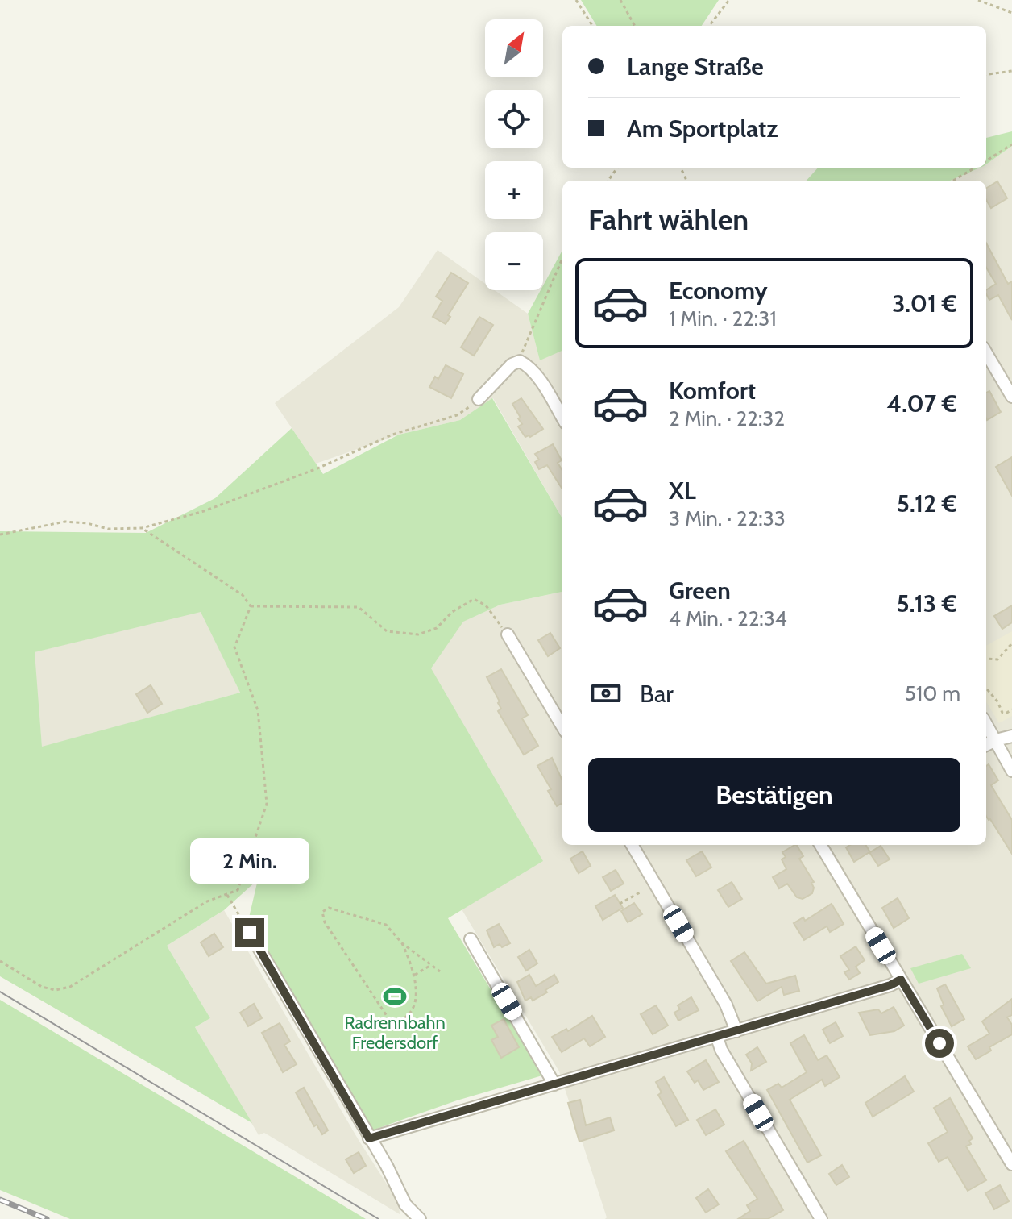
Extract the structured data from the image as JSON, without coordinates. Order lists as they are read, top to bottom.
{
  "places": {
    "sports": ["Radrennbahn Fredersdorf"]
  },
  "north": "top right",
  "page": {
    "map_buttons": ["+", "−"],
    "banner": ["Lange Straße", "Am Sportplatz"],
    "heading": "Fahrt wählen",
    "list": [
      {
        "name": "Economy",
        "note": "1 Min. · 22:31",
        "value": "3.01 €"
      },
      {
        "name": "Komfort",
        "note": "2 Min. · 22:32",
        "value": "4.07 €"
      },
      {
        "name": "XL",
        "note": "3 Min. · 22:33",
        "value": "5.12 €"
      },
      {
        "name": "Green",
        "note": "4 Min. · 22:34",
        "value": "5.13 €"
      }
    ],
    "pay": ["Bar", "510 m"],
    "buttons": "Bestätigen",
    "bubble": "2 Min."
  }
}
